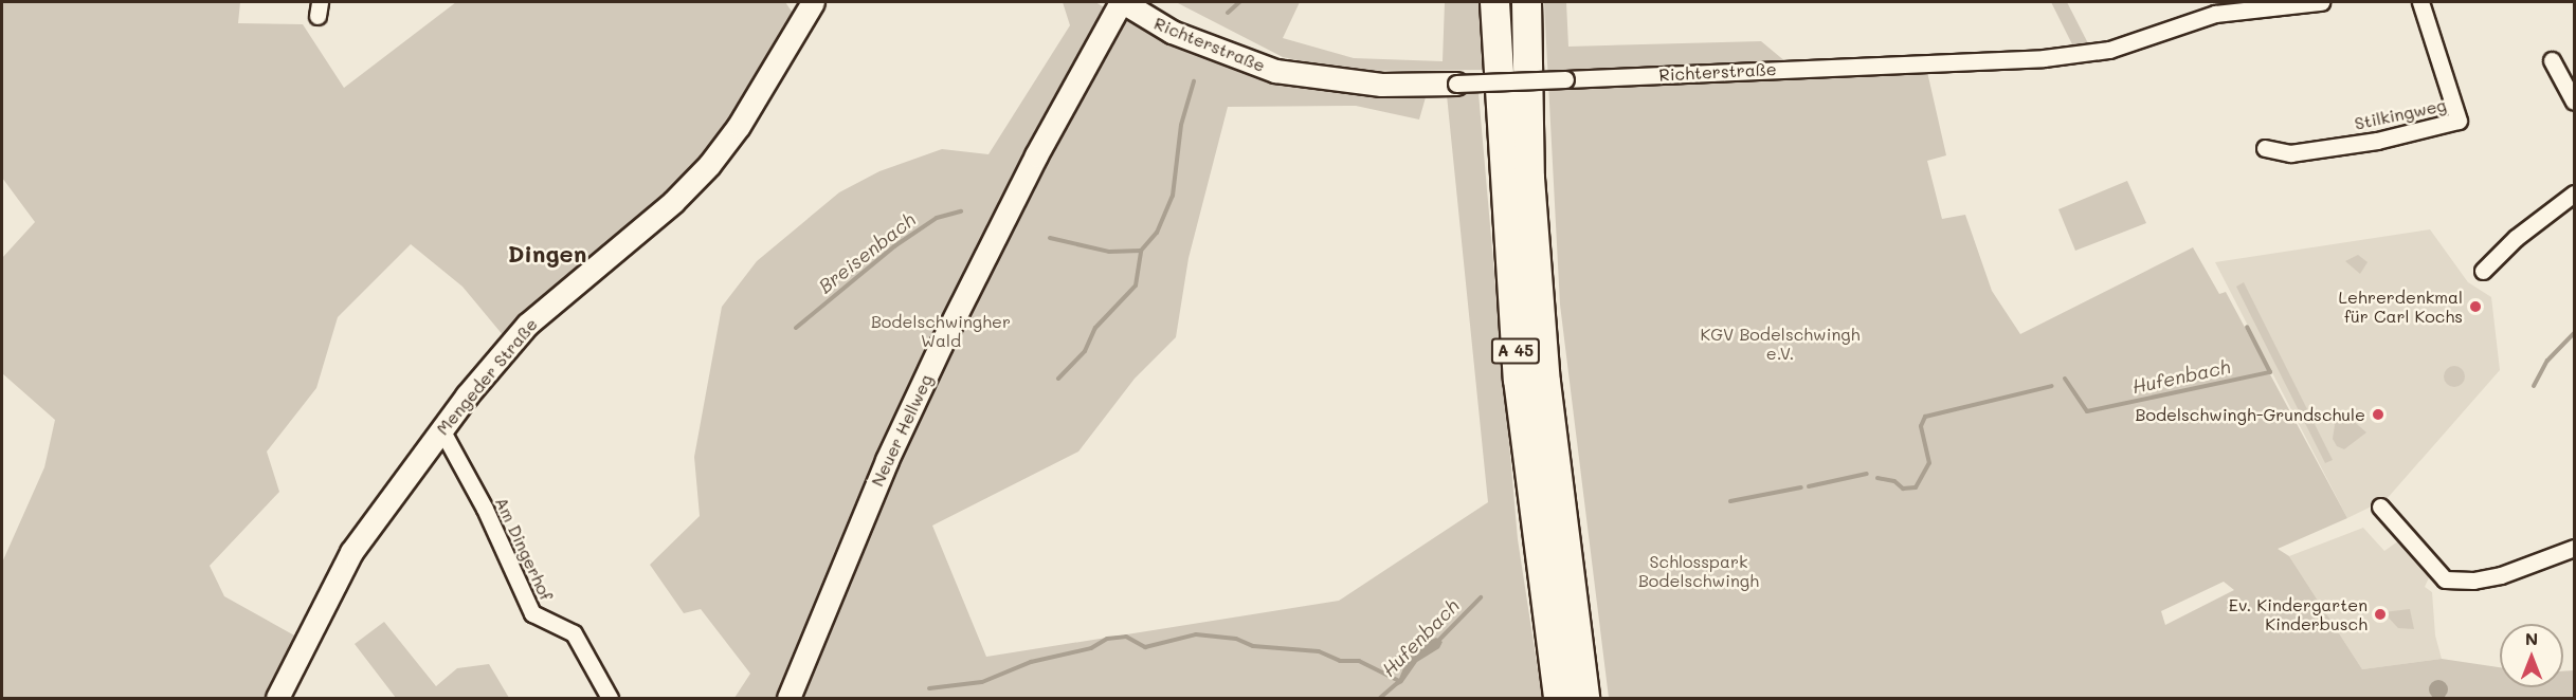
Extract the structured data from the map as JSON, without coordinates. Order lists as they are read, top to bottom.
{
  "streets": {
    "highway": ["A 45"],
    "street": [
      "Richterstraße",
      "Stilkingweg",
      "Mengeder Straße",
      "Neuer Hellweg",
      "Am Dingerhof"
    ]
  },
  "crossings": [
    ["Richterstraße", "Neuer Hellweg"],
    ["Mengeder Straße", "Am Dingerhof"]
  ],
  "districts": ["Dingen"],
  "water": ["Breisenbach", "Hufenbach"],
  "parks": ["Bodelschwingher Wald", "KGV Bodelschwingh e.V.", "Schlosspark Bodelschwingh"],
  "places": ["Lehrerdenkmal für Carl Kochs", "Bodelschwingh-Grundschule", "Ev. Kindergarten Kinderbusch"],
  "north": "top"
}
